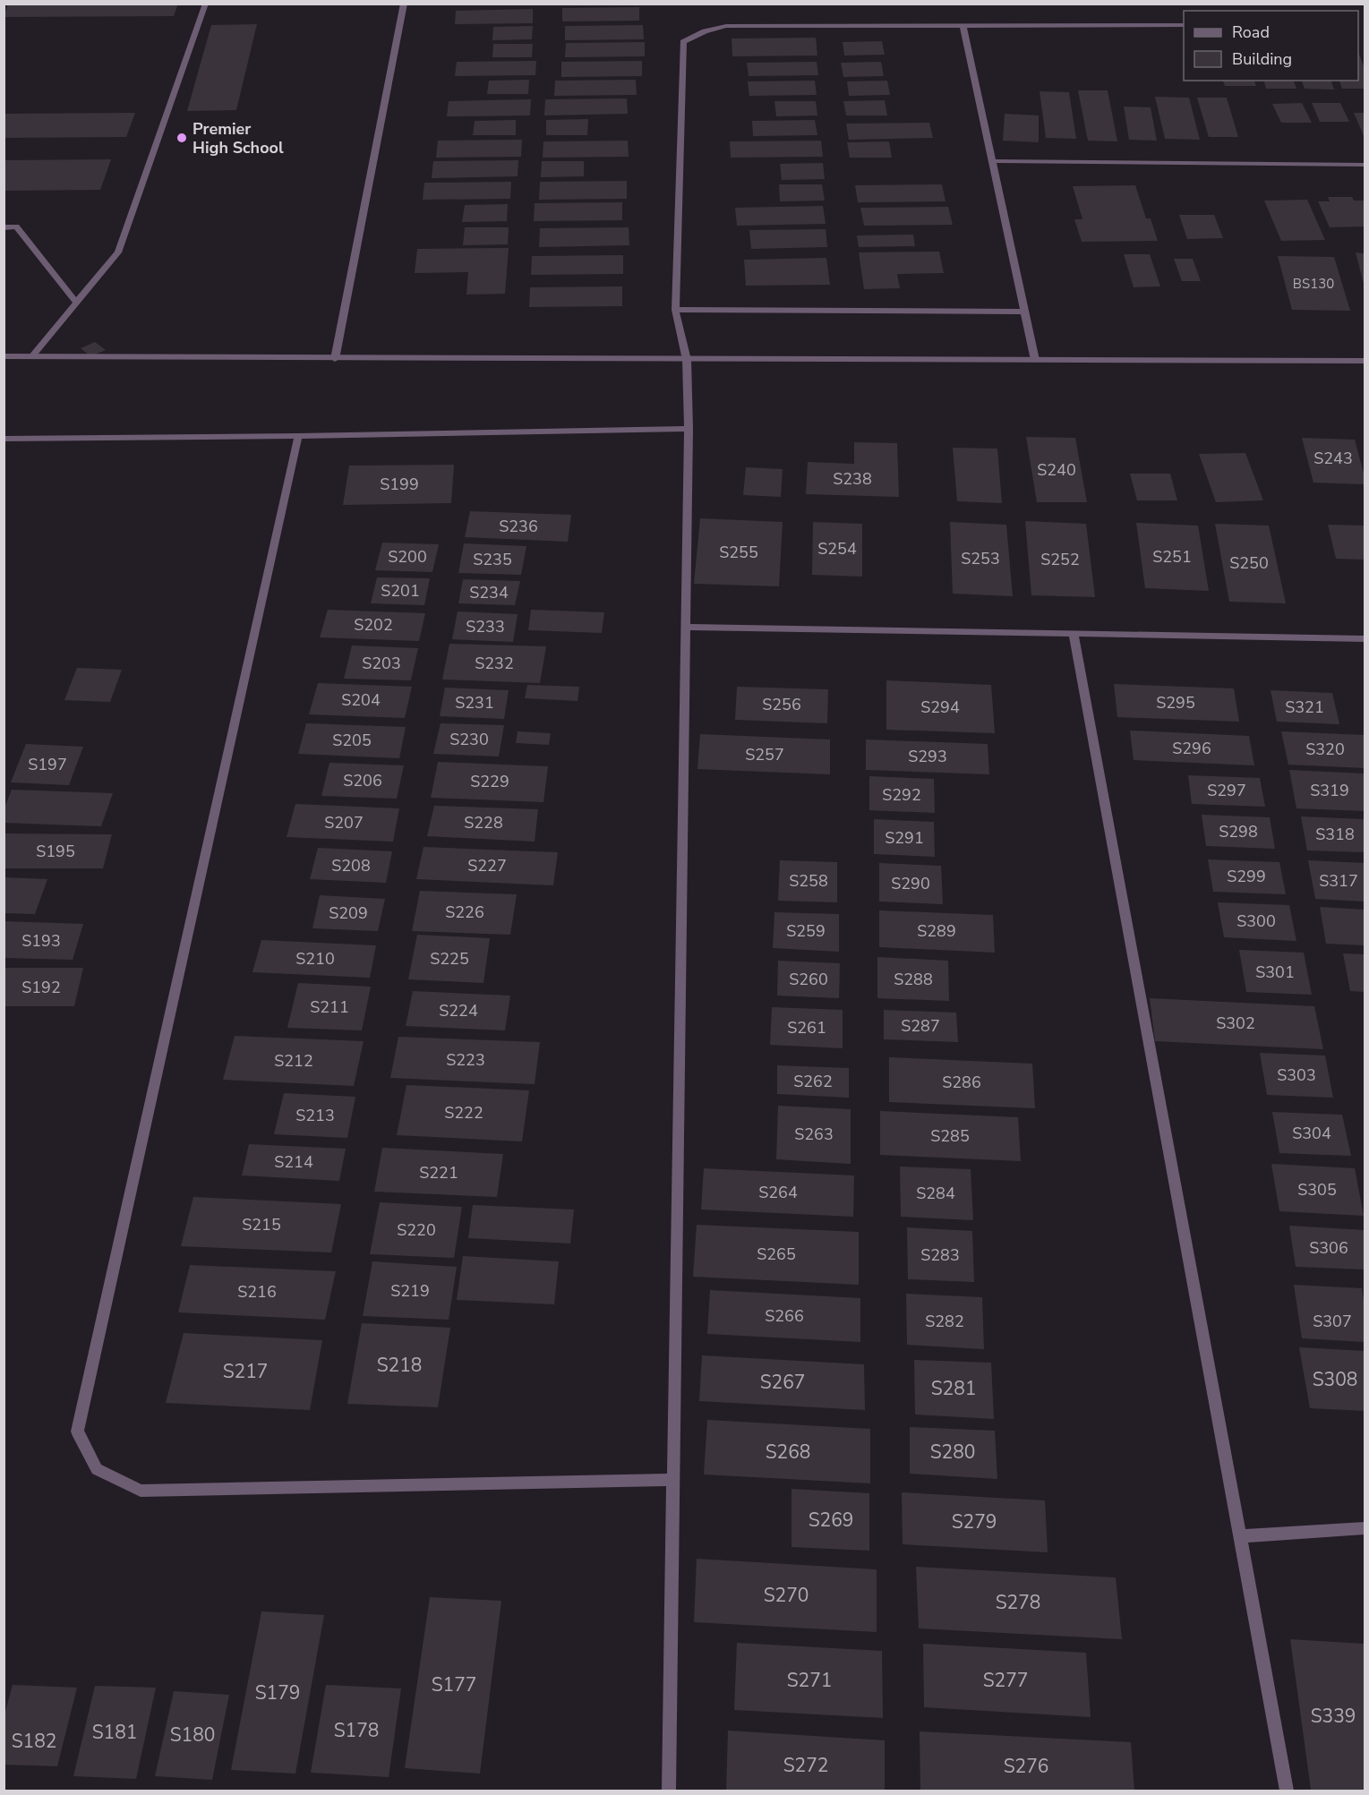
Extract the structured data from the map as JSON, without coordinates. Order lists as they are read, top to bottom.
{
  "places": ["Premier High School"],
  "house_numbers": [
    "BS130",
    "S243",
    "S240",
    "S238",
    "S199",
    "S236",
    "S254",
    "S255",
    "S200",
    "S251",
    "S253",
    "S235",
    "S252",
    "S250",
    "S201",
    "S234",
    "S202",
    "S233",
    "S203",
    "S232",
    "S204",
    "S231",
    "S295",
    "S256",
    "S294",
    "S321",
    "S230",
    "S205",
    "S296",
    "S320",
    "S257",
    "S293",
    "S197",
    "S206",
    "S229",
    "S297",
    "S319",
    "S292",
    "S207",
    "S228",
    "S298",
    "S318",
    "S291",
    "S195",
    "S208",
    "S227",
    "S299",
    "S258",
    "S317",
    "S290",
    "S226",
    "S209",
    "S300",
    "S259",
    "S289",
    "S193",
    "S210",
    "S225",
    "S301",
    "S260",
    "S288",
    "S192",
    "S211",
    "S224",
    "S302",
    "S287",
    "S261",
    "S223",
    "S212",
    "S303",
    "S262",
    "S286",
    "S222",
    "S213",
    "S304",
    "S263",
    "S285",
    "S214",
    "S221",
    "S305",
    "S264",
    "S284",
    "S215",
    "S220",
    "S306",
    "S265",
    "S283",
    "S219",
    "S216",
    "S266",
    "S282",
    "S307",
    "S218",
    "S217",
    "S308",
    "S267",
    "S281",
    "S268",
    "S280",
    "S269",
    "S279",
    "S270",
    "S278",
    "S271",
    "S277",
    "S177",
    "S179",
    "S339",
    "S178",
    "S181",
    "S180",
    "S182",
    "S272",
    "S276"
  ],
  "legend": ["Road", "Building"]
}
